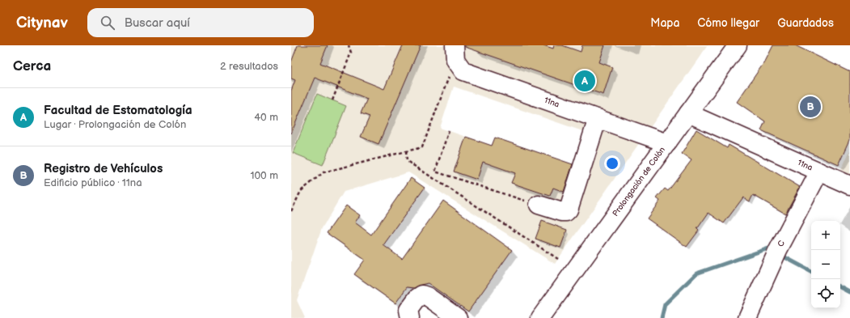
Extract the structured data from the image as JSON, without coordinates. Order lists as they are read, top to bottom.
{
  "streets": {
    "main road": ["11na", "Prolongación de Colón", "C"]
  },
  "crossings": [
    ["11na", "Prolongación de Colón"],
    ["11na", "C"]
  ],
  "page": {
    "header": "Citynav",
    "search": "Buscar aquí",
    "nav": ["Mapa", "Cómo llegar", "Guardados"],
    "heading": ["Cerca", "2 resultados"],
    "pins": ["A", "B"],
    "list": [
      {
        "mark": "A",
        "name": "Facultad de Estomatología",
        "note": "Lugar · Prolongación de Colón",
        "value": "40 m"
      },
      {
        "mark": "B",
        "name": "Registro de Vehículos",
        "note": "Edificio público · 11na",
        "value": "100 m"
      }
    ],
    "map_buttons": ["+", "−"]
  }
}
